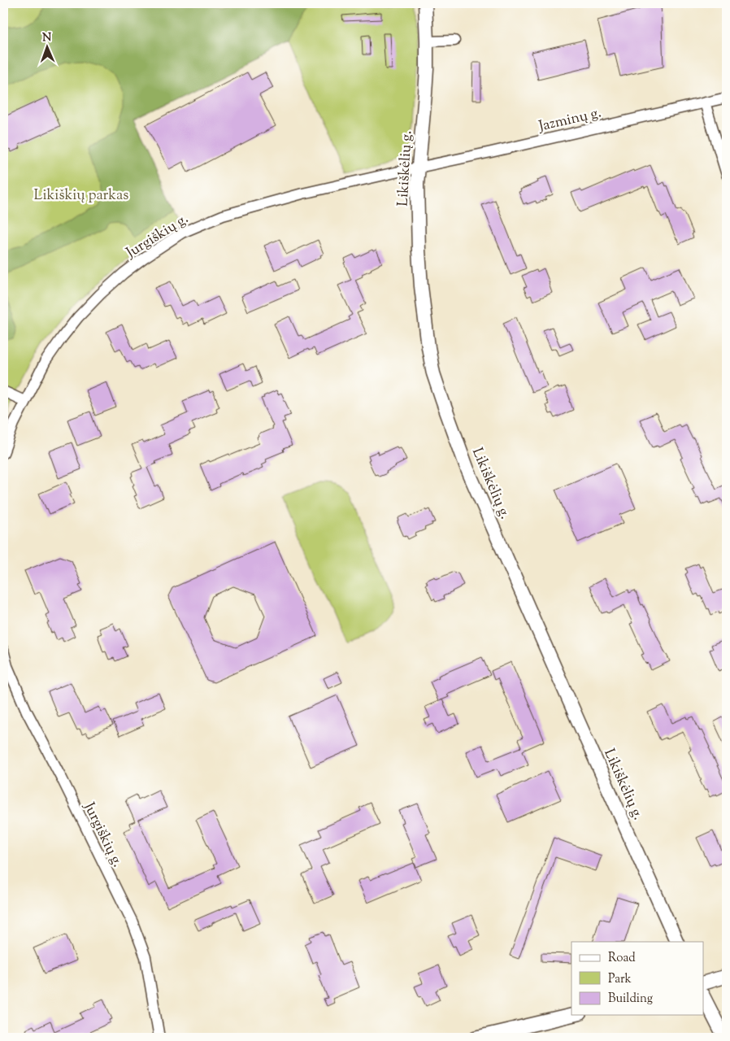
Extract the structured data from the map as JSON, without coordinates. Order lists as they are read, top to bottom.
{
  "streets": {
    "street": ["Jazminų g.", "Likiškėlių g.", "Jurgiškių g."]
  },
  "crossings": [
    ["Jazminų g.", "Likiškėlių g."],
    ["Jazminų g.", "Jurgiškių g."],
    ["Likiškėlių g.", "Jurgiškių g."]
  ],
  "parks": ["Likiškių parkas"],
  "legend": ["Road", "Park", "Building"],
  "north": "top"
}
